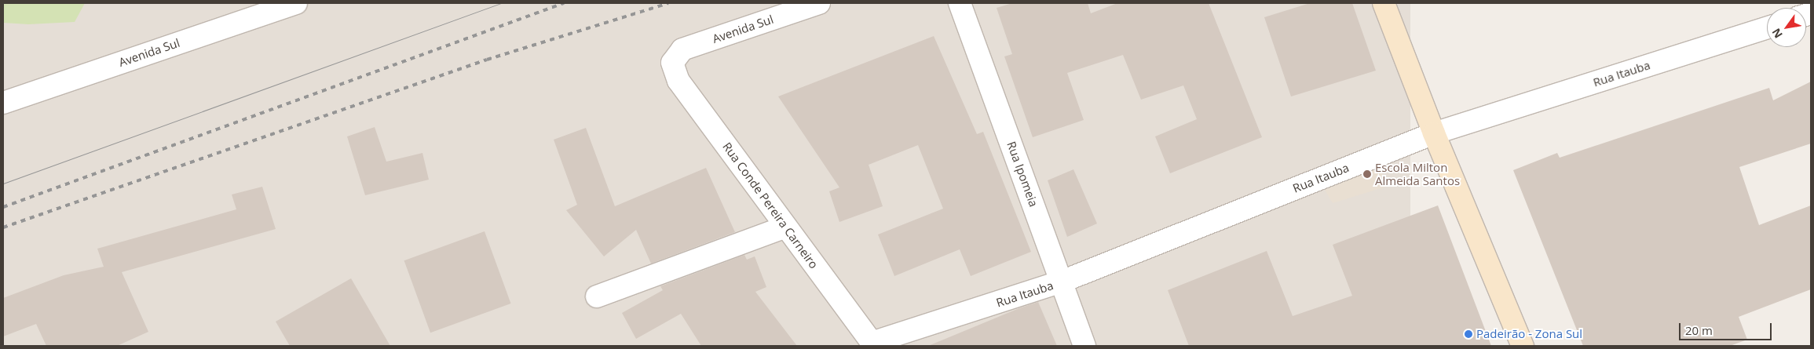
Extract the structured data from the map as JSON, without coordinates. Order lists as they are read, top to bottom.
{
  "streets": {
    "street": [
      "Avenida Sul",
      "Rua Itauba",
      "Rua Ipomeia",
      "Rua Conde Pereira Carneiro"
    ]
  },
  "crossings": [
    ["Avenida Sul", "Rua Conde Pereira Carneiro"],
    ["Rua Itauba", "Rua Ipomeia"],
    ["Rua Itauba", "Rua Conde Pereira Carneiro"]
  ],
  "places": ["Escola Milton Almeida Santos", "Padeirão - Zona Sul"],
  "scale_bar": "20 m",
  "north": "bottom left"
}
